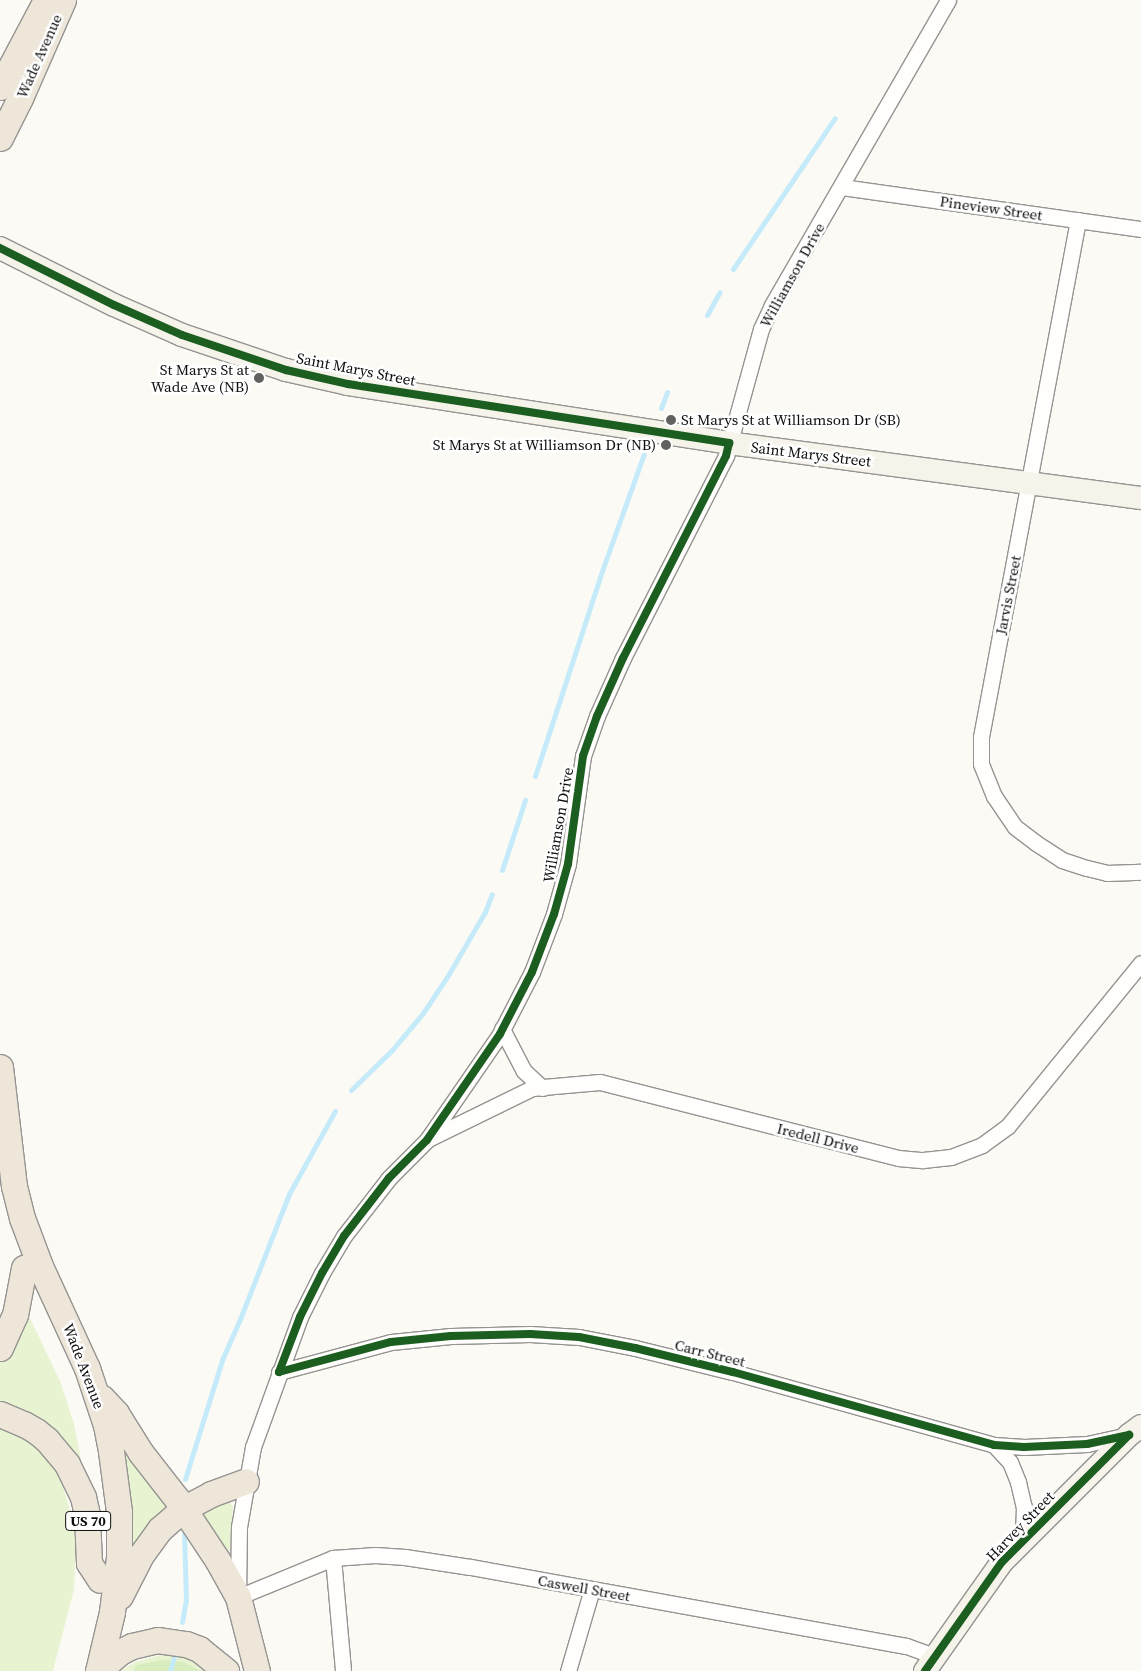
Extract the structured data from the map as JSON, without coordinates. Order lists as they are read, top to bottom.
{
  "streets": {
    "main road": [
      "Wade Avenue",
      "Saint Marys Street",
      "US 70",
      "Harvey Street"
    ],
    "street": [
      "Pineview Street",
      "Williamson Drive",
      "Jarvis Street",
      "Iredell Drive",
      "Carr Street",
      "Caswell Street"
    ]
  },
  "crossings": [
    ["Wade Avenue", "US 70"],
    ["Pineview Street", "Williamson Drive"],
    ["Pineview Street", "Jarvis Street"],
    ["Williamson Drive", "Saint Marys Street"],
    ["Williamson Drive", "Iredell Drive"],
    ["Williamson Drive", "Carr Street"],
    ["Williamson Drive", "Caswell Street"],
    ["Saint Marys Street", "Jarvis Street"],
    ["Carr Street", "Harvey Street"],
    ["Harvey Street", "Caswell Street"]
  ],
  "places": ["St Marys St at Wade Ave (NB)", "St Marys St at Williamson Dr (SB)", "St Marys St at Williamson Dr (NB)"]
}
